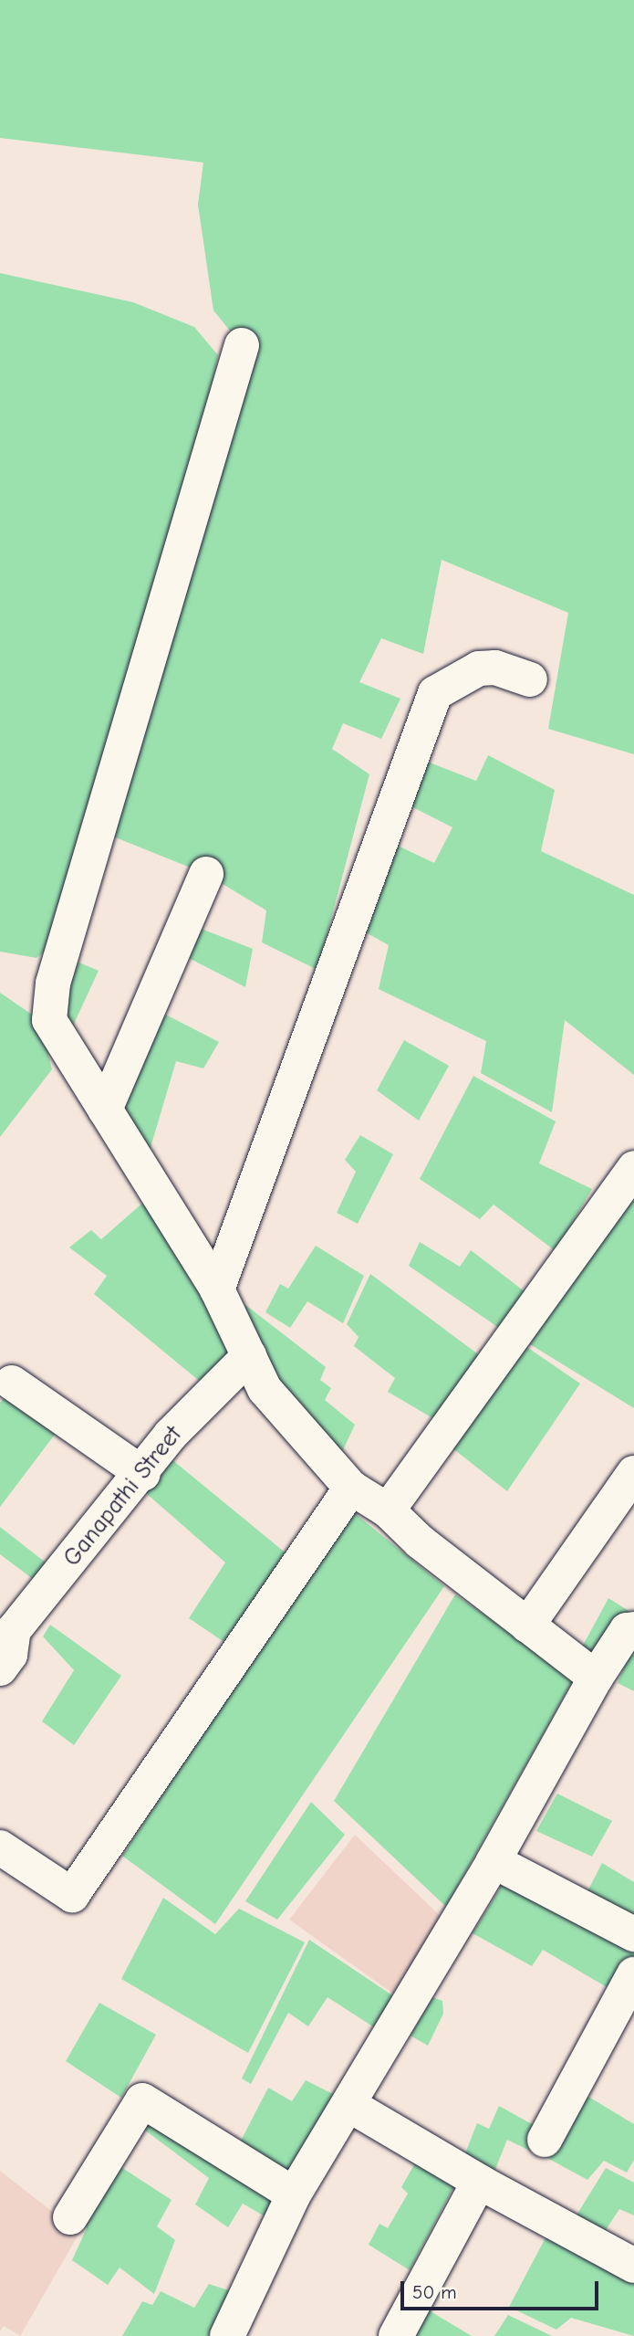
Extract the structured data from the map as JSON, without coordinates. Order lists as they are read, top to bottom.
{
  "streets": {
    "street": ["Ganapathi Street"]
  },
  "scale_bar": "50 m"
}
